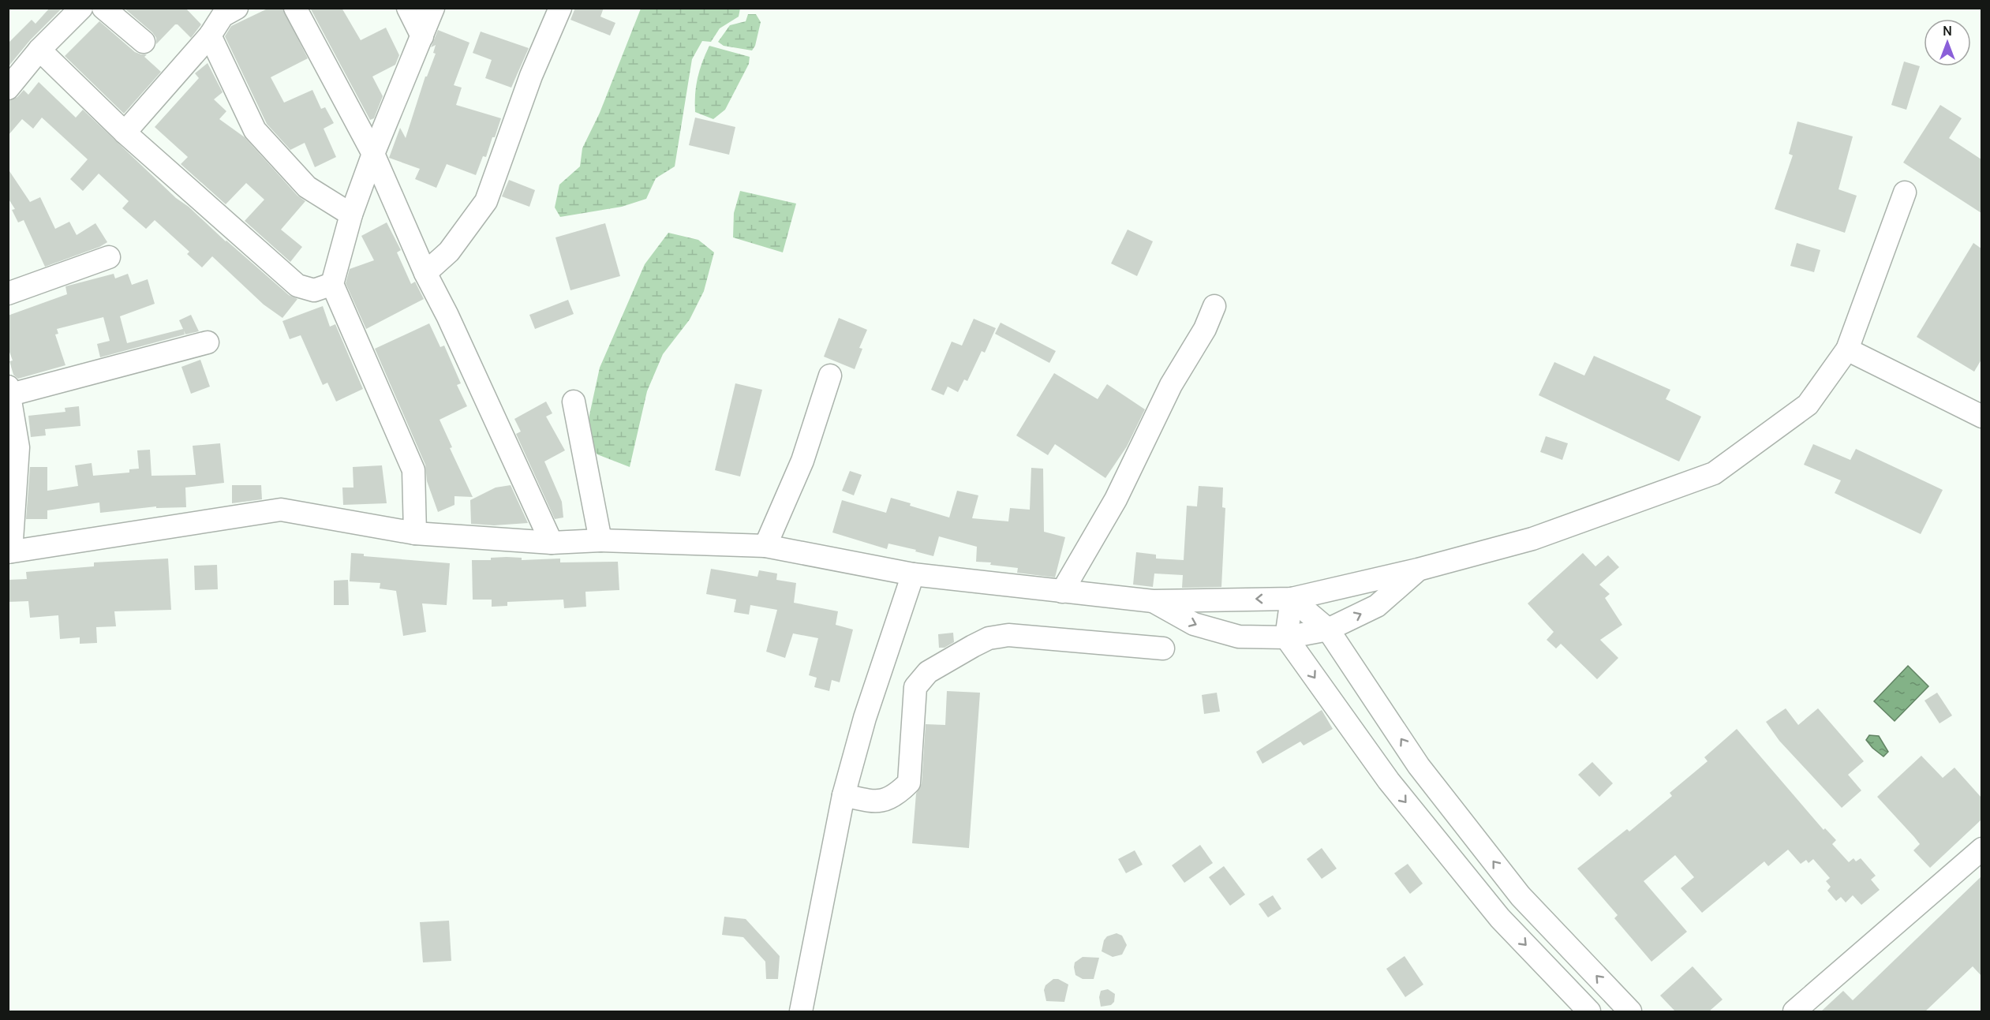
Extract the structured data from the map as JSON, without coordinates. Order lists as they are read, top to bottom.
{
  "north": "top"
}
